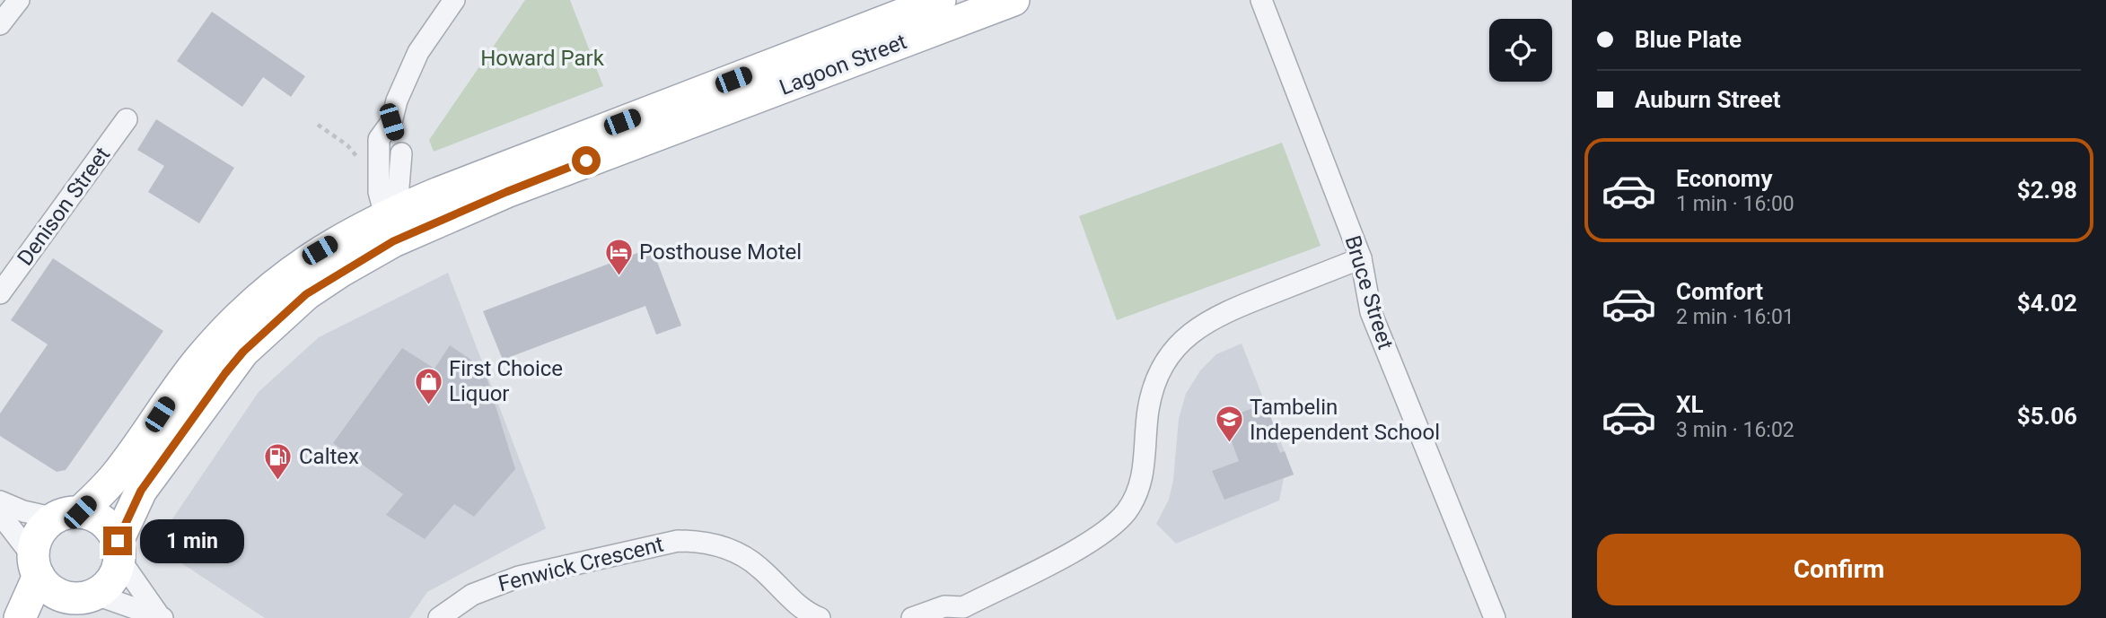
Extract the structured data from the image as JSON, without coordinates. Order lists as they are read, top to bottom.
{
  "streets": {
    "main road": ["Lagoon Street"],
    "street": ["Denison Street", "Bruce Street", "Fenwick Crescent"]
  },
  "parks": ["Howard Park"],
  "places": {
    "hotel": ["Posthouse Motel"],
    "shop": ["First Choice Liquor"],
    "school or university": ["Tambelin Independent School"],
    "fuel station": ["Caltex"]
  },
  "page": {
    "banner": ["Blue Plate", "Auburn Street"],
    "list": [
      {
        "name": "Economy",
        "note": "1 min · 16:00",
        "value": "$2.98"
      },
      {
        "name": "Comfort",
        "note": "2 min · 16:01",
        "value": "$4.02"
      },
      {
        "name": "XL",
        "note": "3 min · 16:02",
        "value": "$5.06"
      }
    ],
    "bubble": "1 min",
    "buttons": "Confirm"
  }
}
